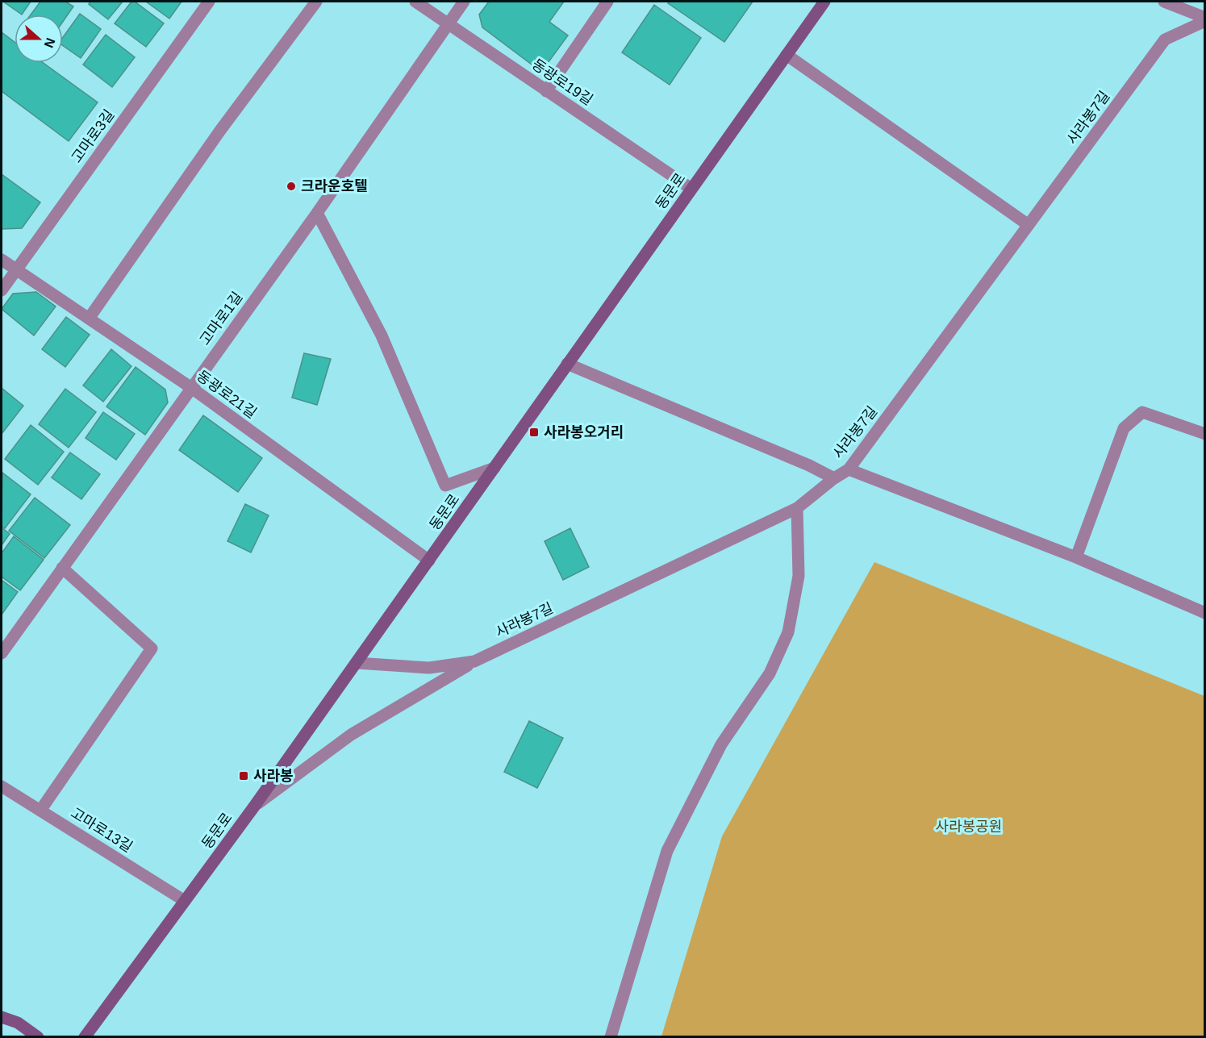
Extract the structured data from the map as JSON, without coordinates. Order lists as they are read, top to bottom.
{
  "streets": {
    "main road": ["동문로"],
    "street": [
      "동광로19길",
      "사라봉7길",
      "고마로3길",
      "고마로1길",
      "동광로21길",
      "고마로13길"
    ]
  },
  "crossings": [
    ["동광로19길", "동문로"],
    ["동광로19길", "고마로1길"],
    ["사라봉7길", "동문로"],
    ["고마로3길", "동광로21길"],
    ["동문로", "동광로21길"],
    ["동문로", "고마로13길"],
    ["고마로1길", "동광로21길"]
  ],
  "parks": ["사라봉공원"],
  "places": {
    "other": ["크라운호텔"],
    "transit": ["사라봉오거리", "사라봉"]
  },
  "north": "right"
}
